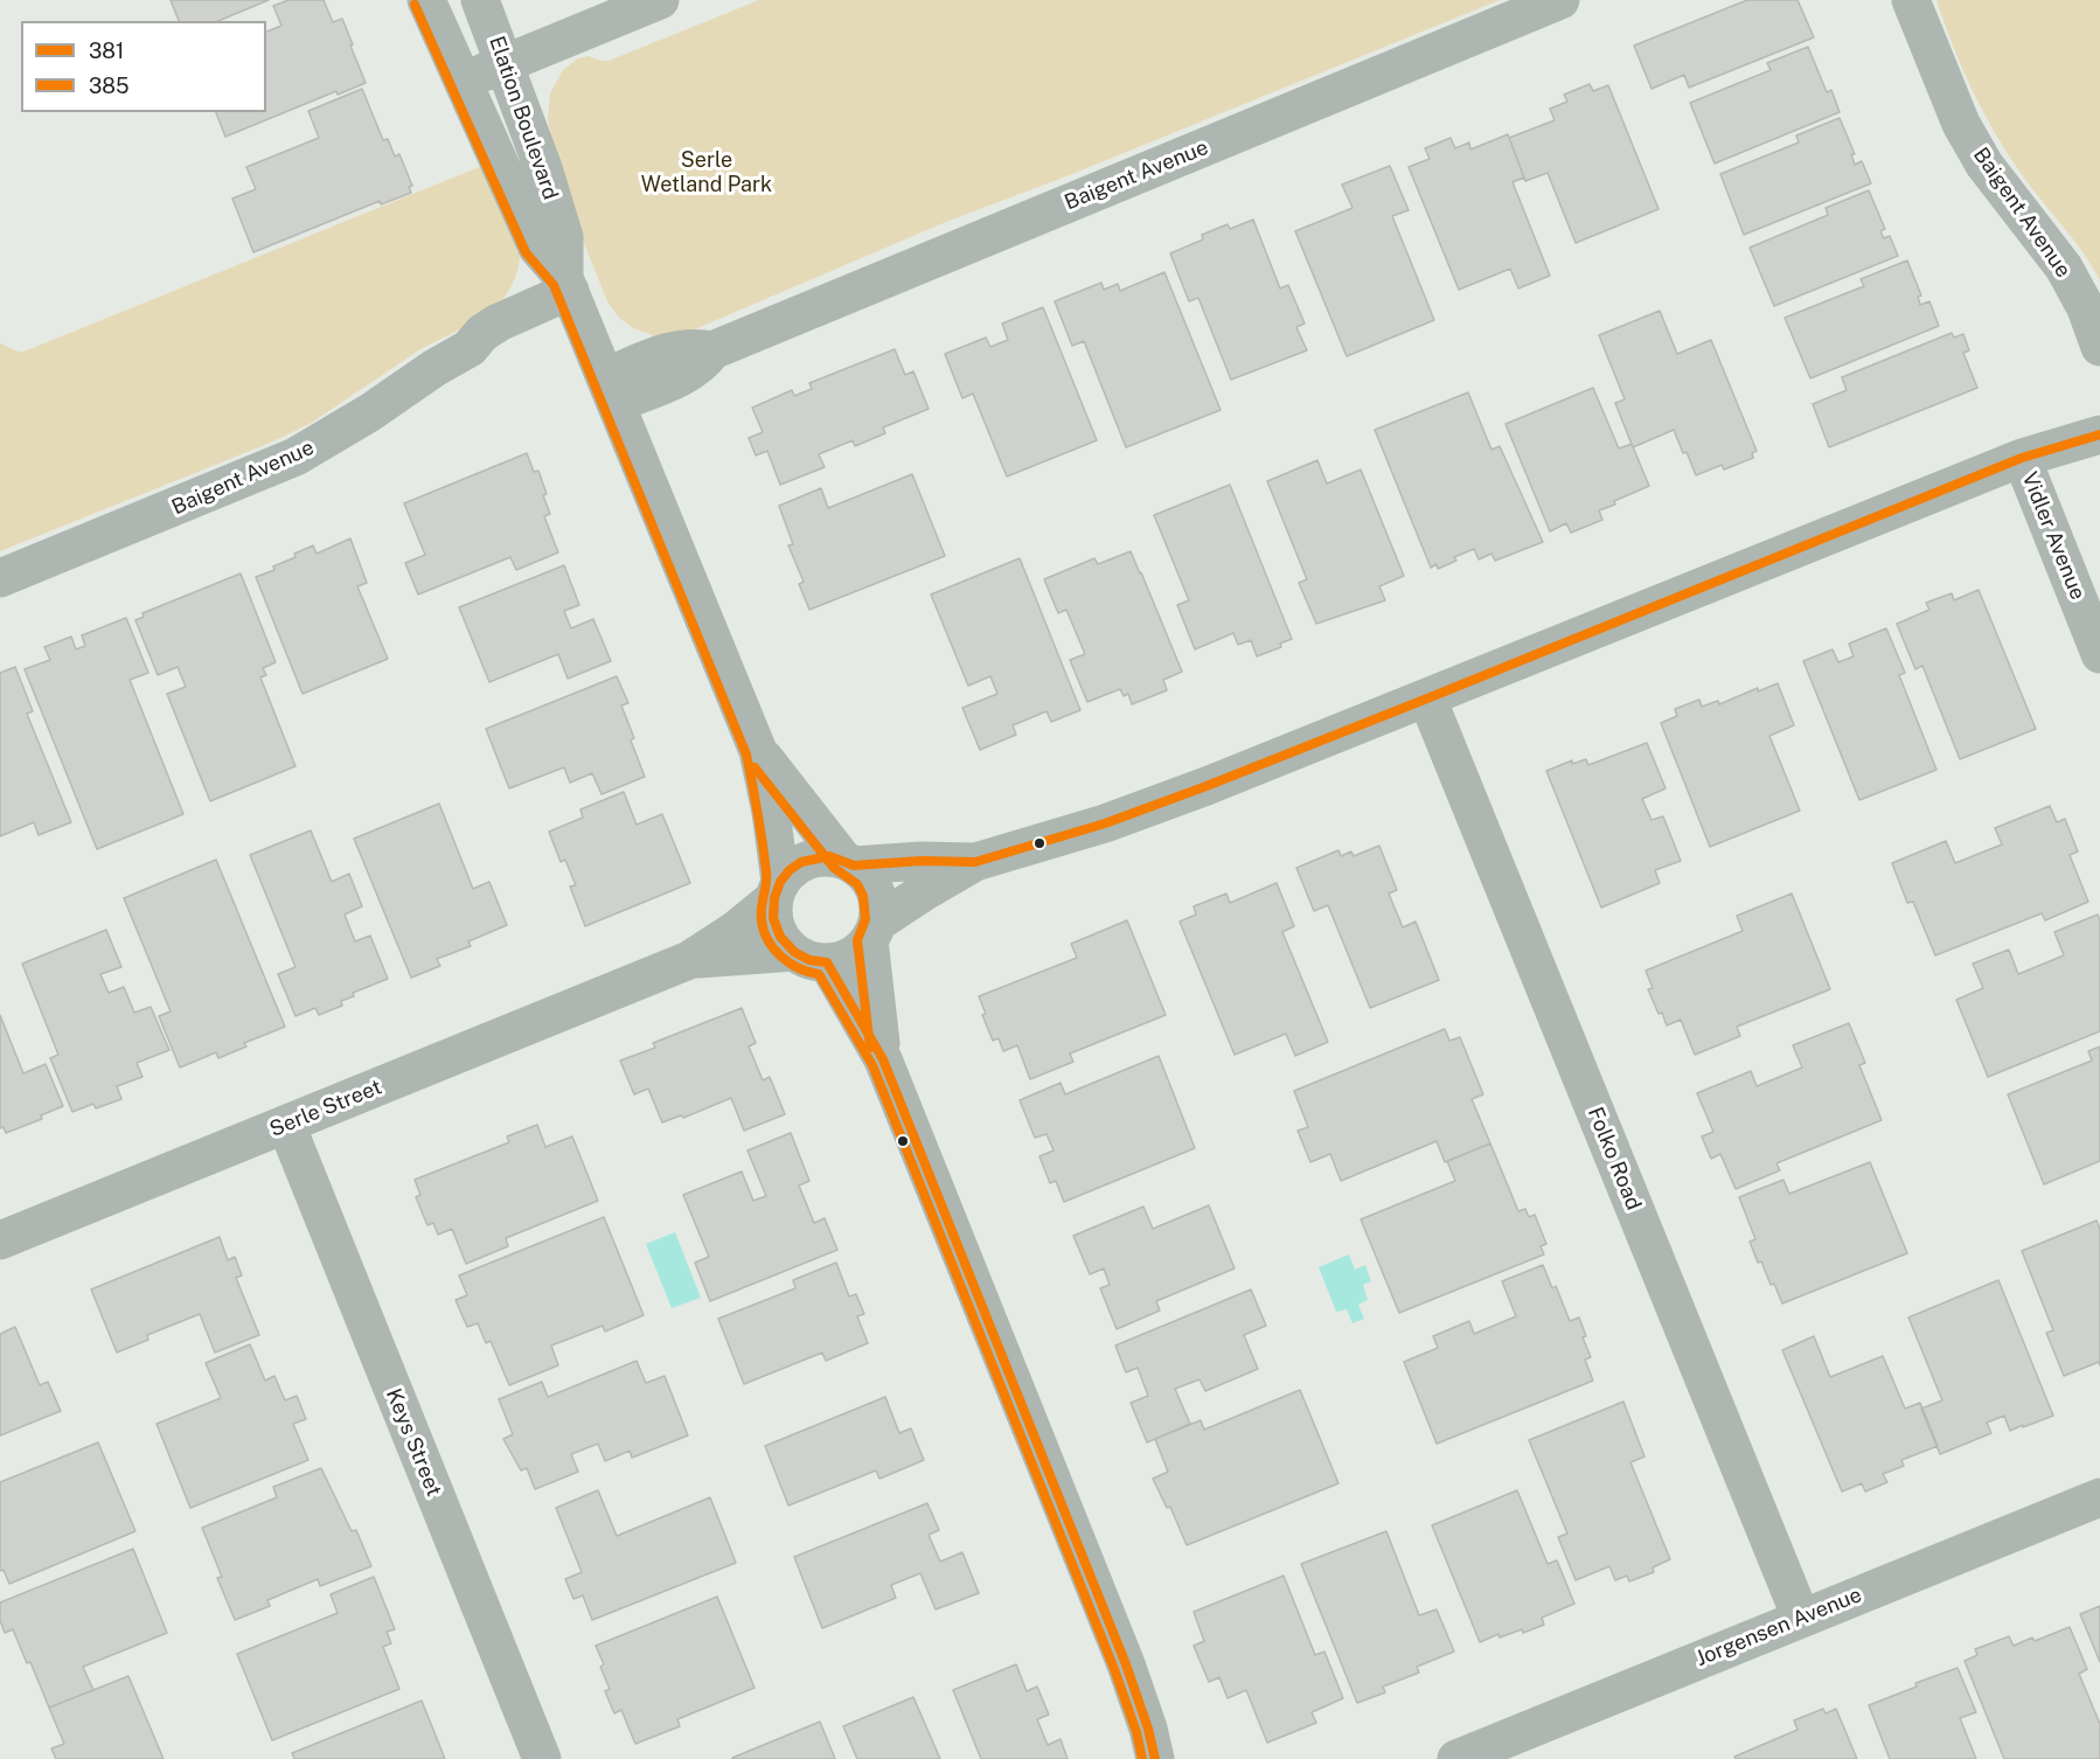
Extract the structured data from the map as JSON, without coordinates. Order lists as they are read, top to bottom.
{
  "streets": {
    "street": [
      "Elation Boulevard",
      "Baigent Avenue",
      "Vidler Avenue",
      "Serle Street",
      "Folko Road",
      "Keys Street",
      "Jorgensen Avenue"
    ]
  },
  "crossings": [
    ["Serle Street", "Keys Street"],
    ["Folko Road", "Jorgensen Avenue"]
  ],
  "parks": ["Serle Wetland Park"],
  "lines": ["transit line 385", "transit line 381"],
  "legend": ["381", "385"]
}
